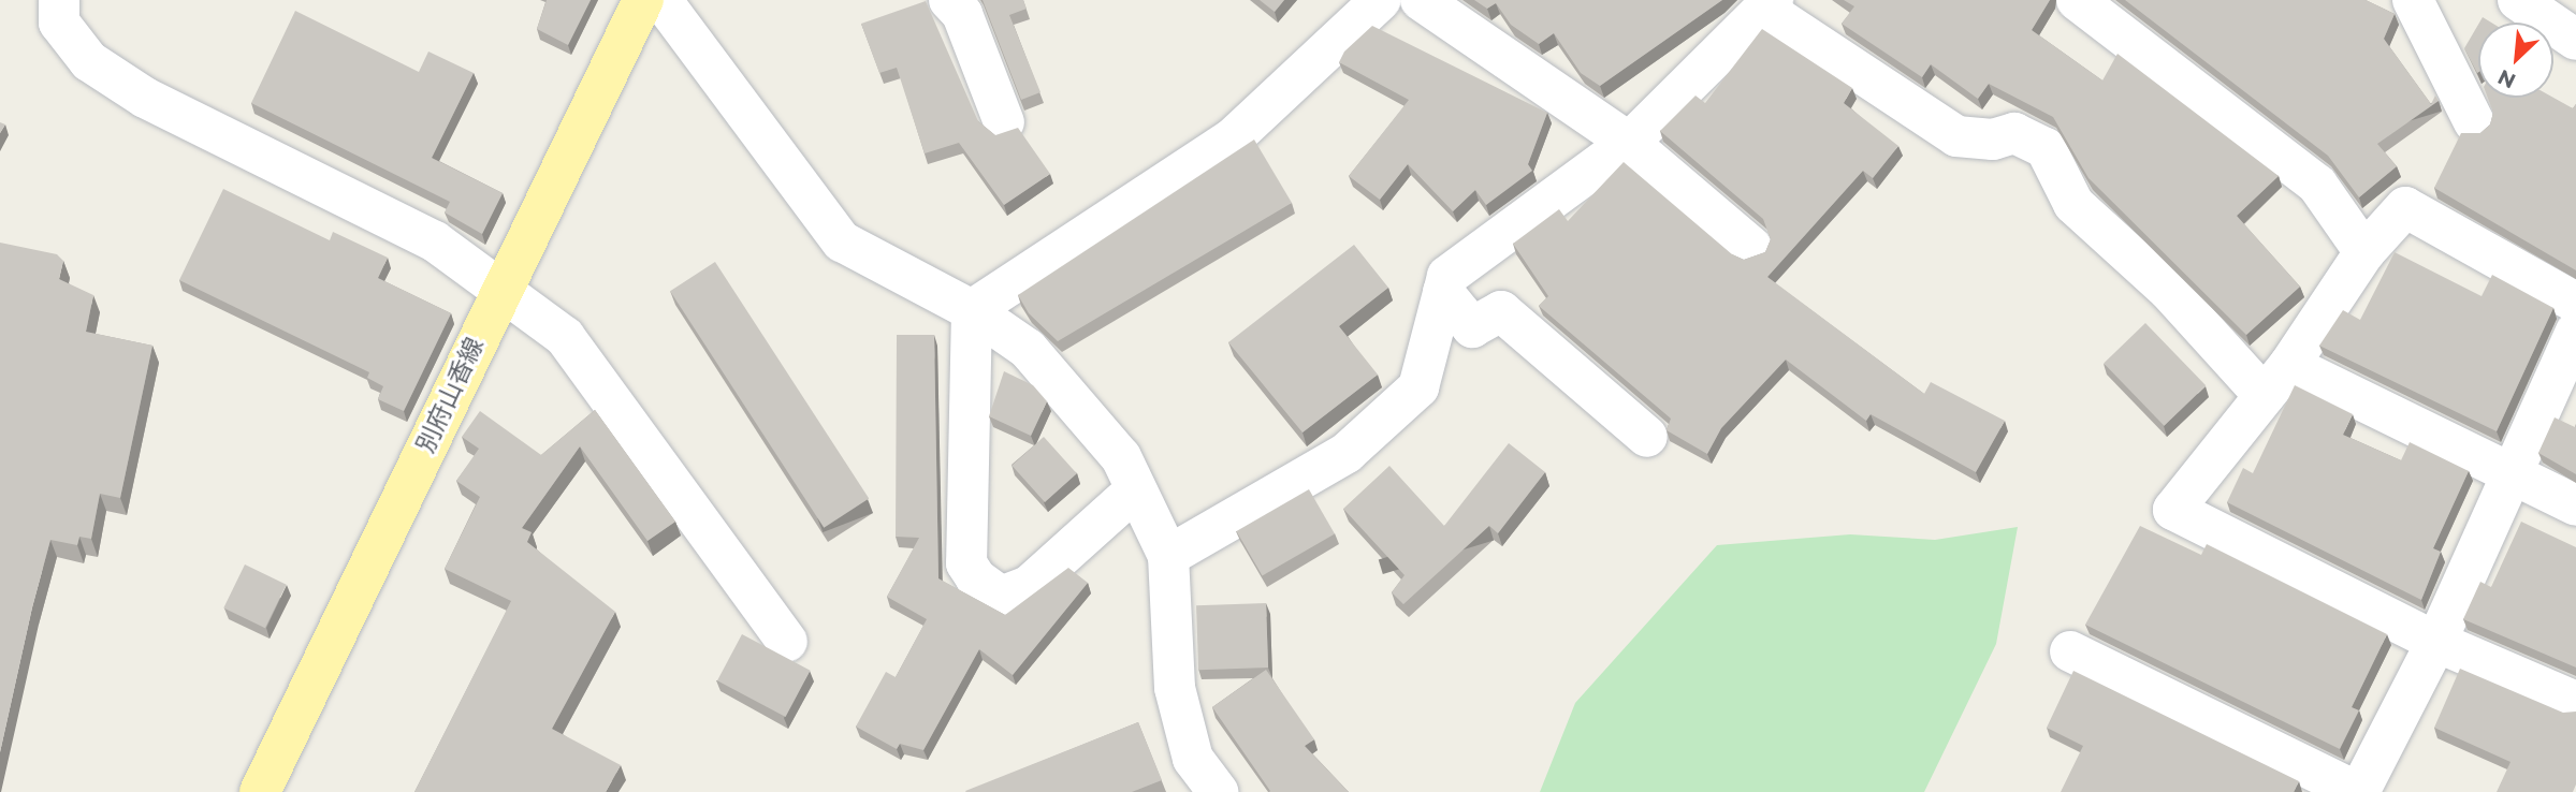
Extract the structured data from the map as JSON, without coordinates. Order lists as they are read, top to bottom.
{
  "streets": {
    "main road": ["別府山香線"]
  },
  "north": "bottom left"
}
